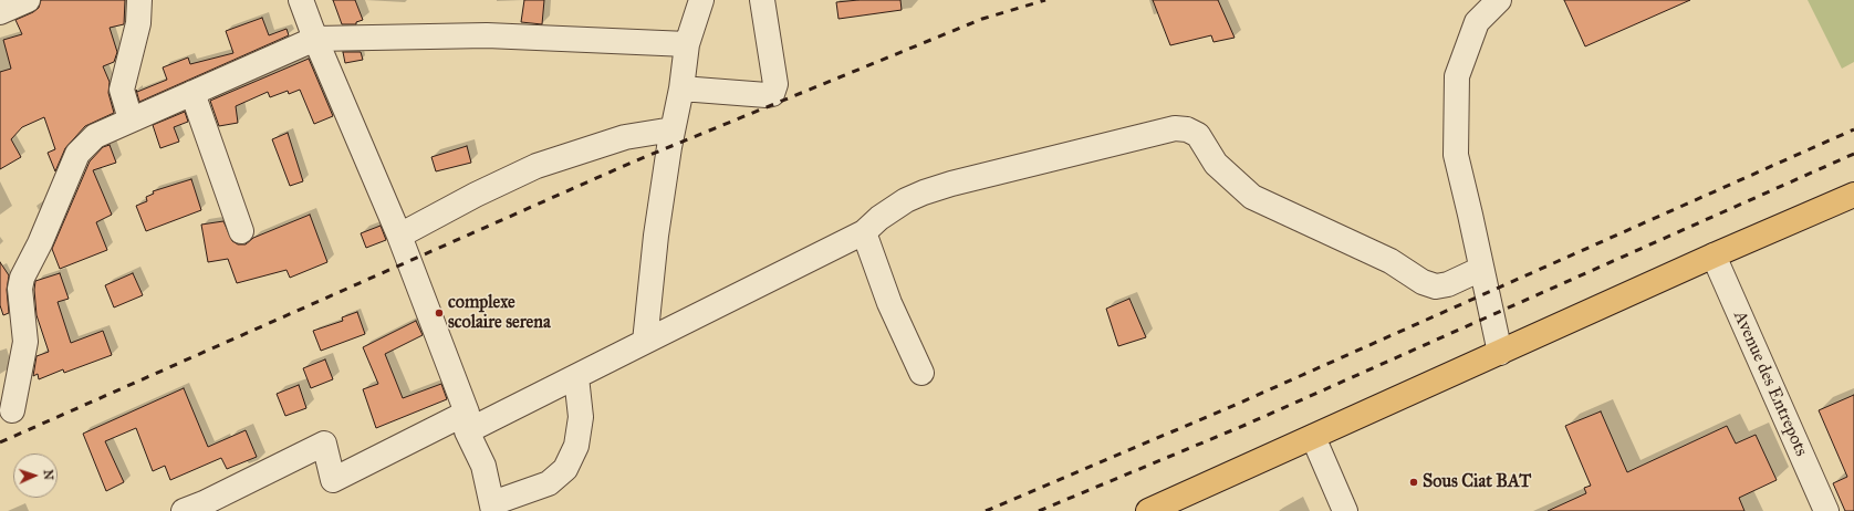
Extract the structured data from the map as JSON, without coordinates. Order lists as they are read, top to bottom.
{
  "streets": {
    "street": ["Avenue des Entrepots"]
  },
  "places": ["complexe scolaire serena", "Sous Ciat BAT"],
  "north": "right"
}
